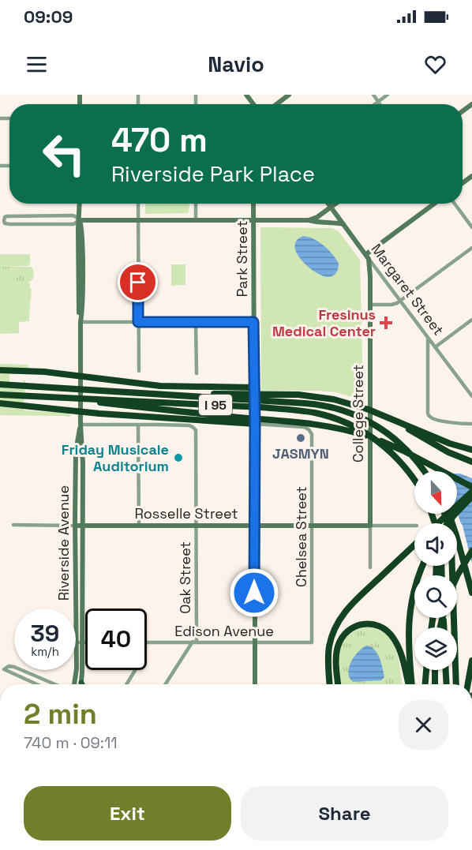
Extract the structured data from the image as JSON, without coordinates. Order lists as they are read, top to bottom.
{
  "streets": {
    "highway": ["I 95"],
    "main road": [
      "Park Street",
      "Margaret Street",
      "College Street",
      "Rosselle Street",
      "Riverside Avenue"
    ],
    "street": ["Chelsea Street", "Oak Street", "Edison Avenue"]
  },
  "crossings": [
    ["Park Street", "Rosselle Street"],
    ["Park Street", "Chelsea Street"],
    ["Park Street", "Edison Avenue"],
    ["Margaret Street", "College Street"],
    ["College Street", "Rosselle Street"],
    ["Rosselle Street", "Chelsea Street"],
    ["Rosselle Street", "Riverside Avenue"],
    ["Rosselle Street", "Oak Street"],
    ["Chelsea Street", "Edison Avenue"],
    ["Oak Street", "Edison Avenue"]
  ],
  "places": {
    "health": ["Fresinus Medical Center"],
    "other": ["JASMYN", "Friday Musicale Auditorium"]
  },
  "north": "bottom",
  "page": {
    "status": "09:09",
    "header": "Navio",
    "turn": ["470 m", "Riverside Park Place"],
    "speed": "39 km/h",
    "limit": "40",
    "heading": ["2 min", "740 m · 09:11"],
    "buttons": ["Exit", "Share"]
  }
}
